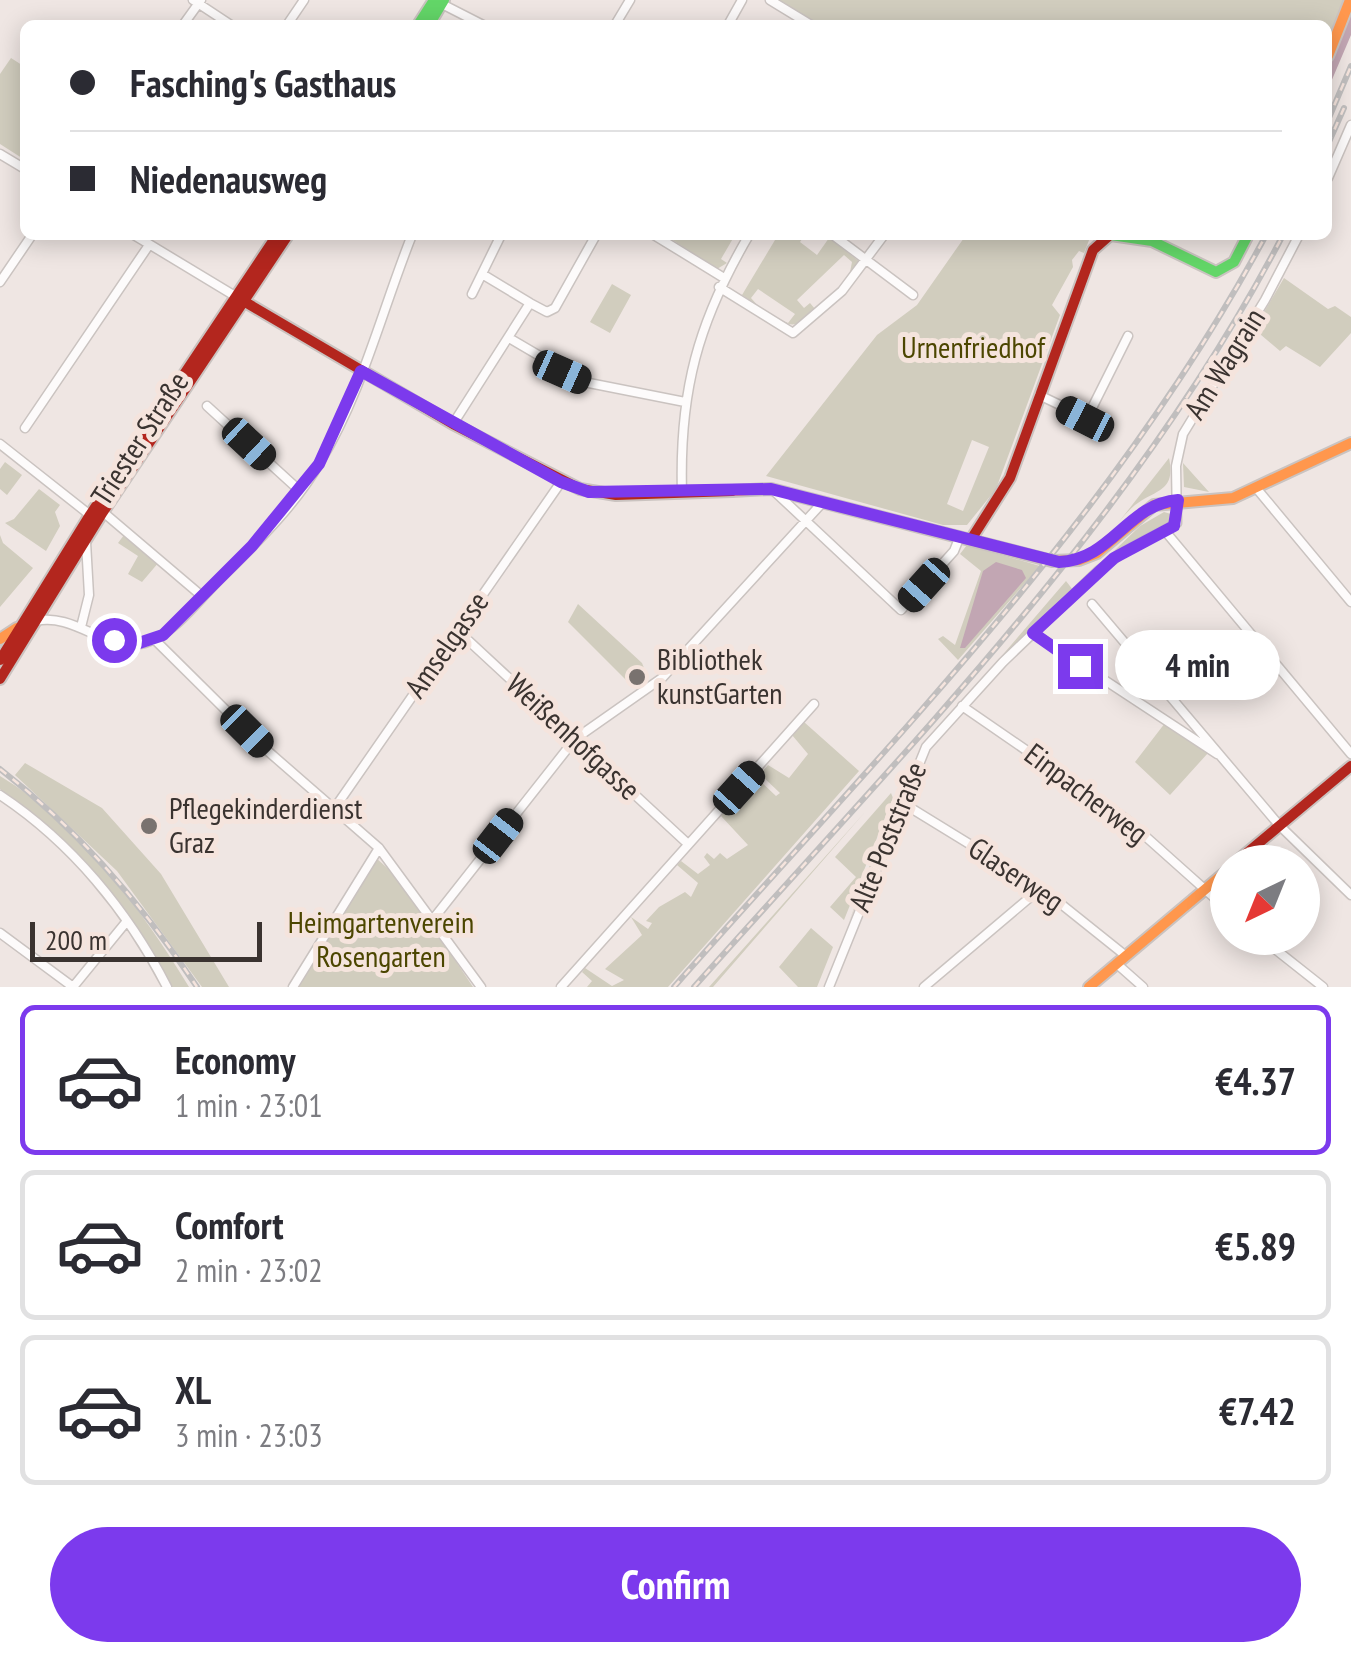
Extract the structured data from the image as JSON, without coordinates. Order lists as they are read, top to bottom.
{
  "streets": {
    "main road": ["Triester Straße"],
    "street": [
      "Am Wagrain",
      "Amselgasse",
      "Weißenhofgasse",
      "Einpacherweg",
      "Alte Poststraße",
      "Glaserweg"
    ]
  },
  "crossings": [
    ["Amselgasse", "Weißenhofgasse"],
    ["Einpacherweg", "Alte Poststraße"],
    ["Alte Poststraße", "Glaserweg"]
  ],
  "parks": ["Urnenfriedhof", "Heimgartenverein Rosengarten"],
  "places": ["Bibliothek kunstGarten", "Pflegekinderdienst Graz"],
  "scale_bar": "200 m",
  "north": "bottom left",
  "page": {
    "banner": ["Fasching's Gasthaus", "Niedenausweg"],
    "bubble": "4 min",
    "scale": "200 m",
    "list": [
      {
        "name": "Economy",
        "note": "1 min · 23:01",
        "value": "€4.37"
      },
      {
        "name": "Comfort",
        "note": "2 min · 23:02",
        "value": "€5.89"
      },
      {
        "name": "XL",
        "note": "3 min · 23:03",
        "value": "€7.42"
      }
    ],
    "buttons": "Confirm"
  }
}
